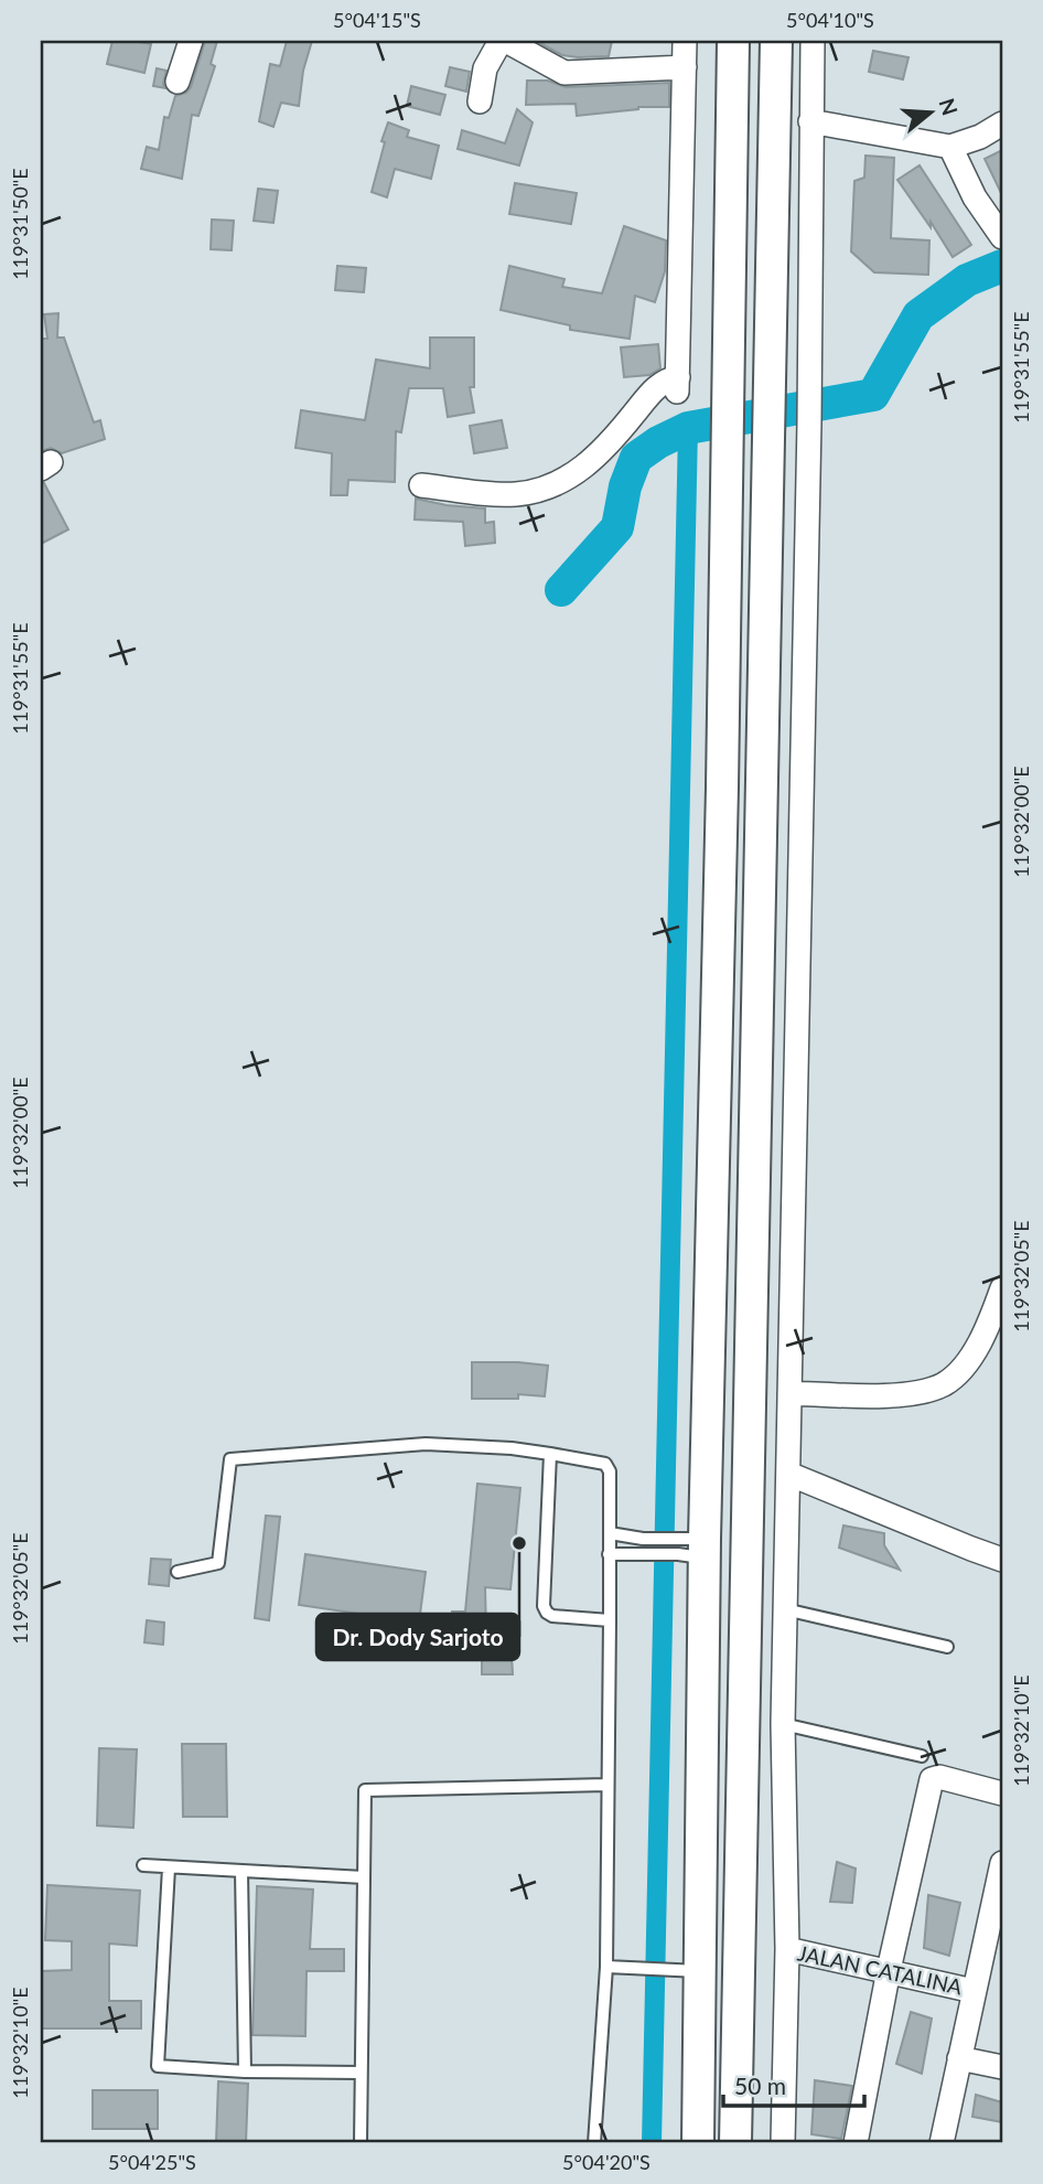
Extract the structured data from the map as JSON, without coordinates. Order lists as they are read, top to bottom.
{
  "streets": {
    "street": ["JALAN CATALINA"]
  },
  "places": ["Dr. Dody Sarjoto"],
  "scale_bar": "50 m",
  "north": "right",
  "coordinates": [
    "5°04'15\"S",
    "5°04'10\"S",
    "119°31'50\"E",
    "119°31'55\"E",
    "119°32'00\"E",
    "119°32'05\"E",
    "119°32'10\"E",
    "5°04'25\"S",
    "5°04'20\"S"
  ]
}
